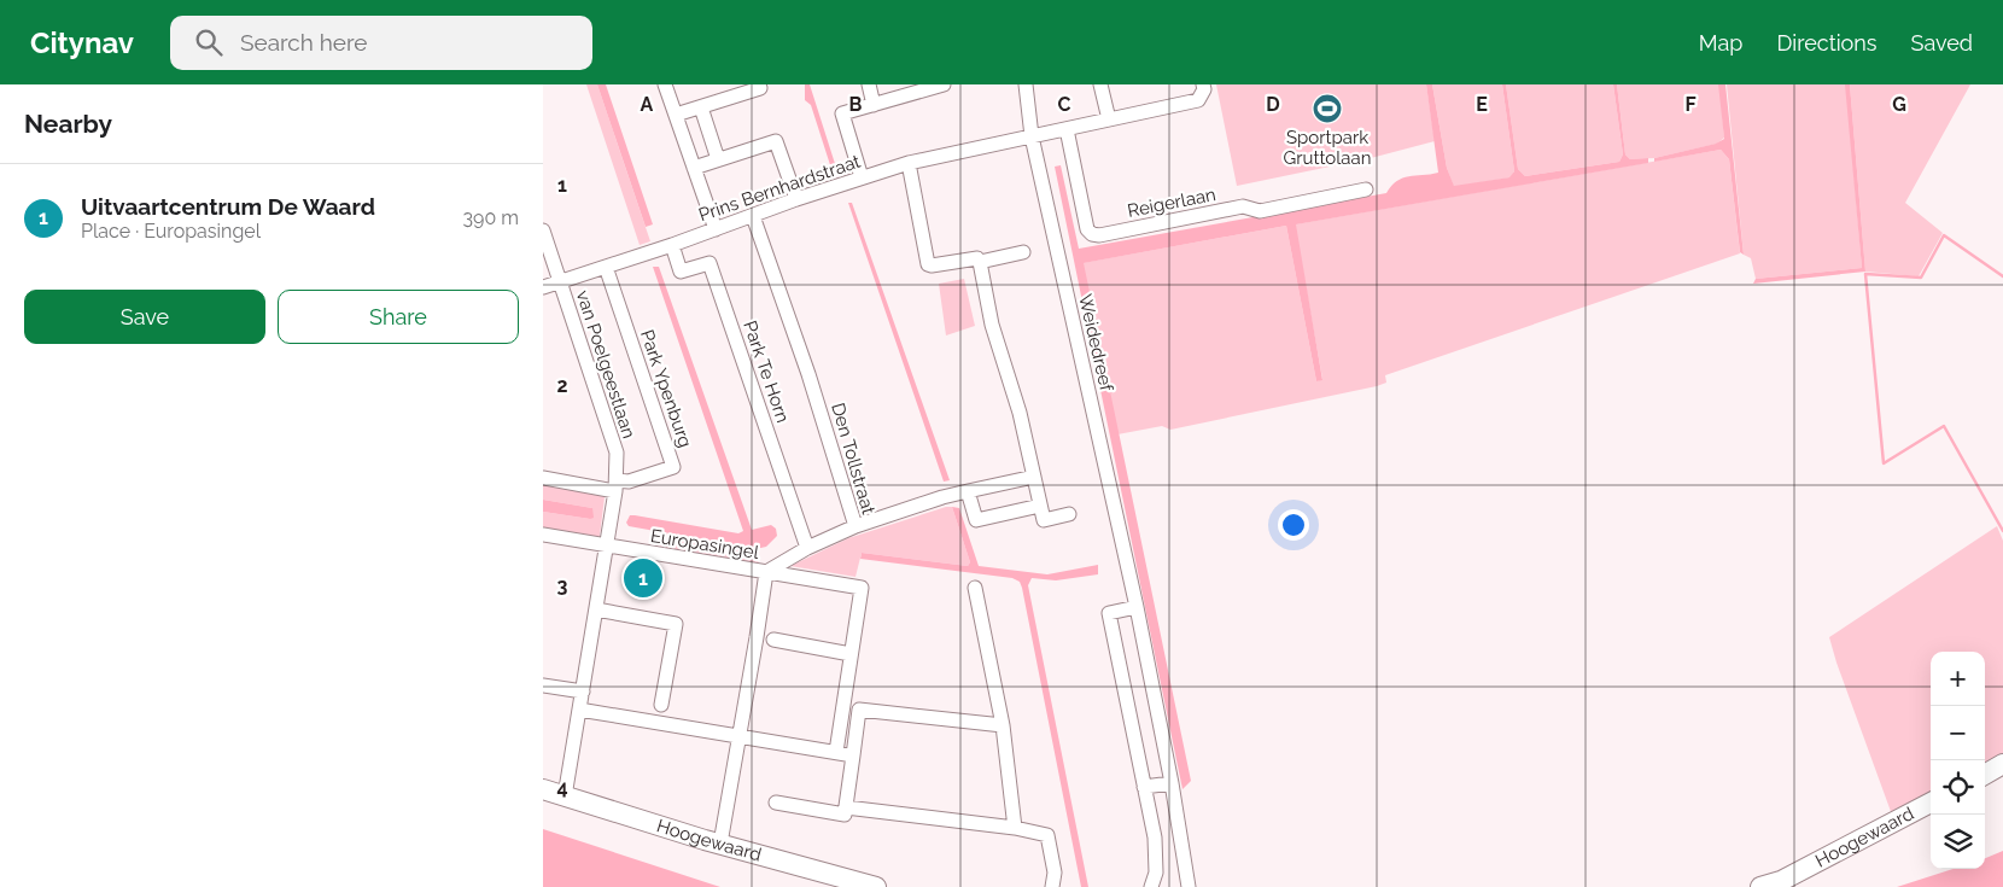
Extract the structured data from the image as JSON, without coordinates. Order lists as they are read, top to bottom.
{
  "streets": {
    "street": [
      "Prins Bernhardstraat",
      "Reigerlaan",
      "Weidedreef",
      "van Poelgeestlaan",
      "Park Te Horn",
      "Park Ypenburg",
      "Den Tollstraat",
      "Europasingel",
      "Hoogewaard"
    ]
  },
  "crossings": [
    ["Prins Bernhardstraat", "Weidedreef"],
    ["Prins Bernhardstraat", "van Poelgeestlaan"],
    ["Prins Bernhardstraat", "Park Te Horn"],
    ["Prins Bernhardstraat", "Park Ypenburg"],
    ["Prins Bernhardstraat", "Den Tollstraat"],
    ["van Poelgeestlaan", "Park Ypenburg"],
    ["van Poelgeestlaan", "Europasingel"],
    ["van Poelgeestlaan", "Hoogewaard"],
    ["Park Te Horn", "Den Tollstraat"],
    ["Den Tollstraat", "Europasingel"]
  ],
  "places": {
    "sports": ["Sportpark Gruttolaan"]
  },
  "page": {
    "header": "Citynav",
    "search": "Search here",
    "nav": ["Map", "Directions", "Saved"],
    "heading": "Nearby",
    "list": [
      {
        "mark": "1",
        "name": "Uitvaartcentrum De Waard",
        "note": "Place · Europasingel",
        "value": "390 m"
      }
    ],
    "buttons": ["Save", "Share"],
    "pins": "1",
    "map_buttons": ["+", "−"]
  },
  "grid": {
    "columns": [
      "A",
      "B",
      "C",
      "D",
      "E",
      "F",
      "G"
    ],
    "rows": [
      "1",
      "2",
      "3",
      "4"
    ]
  }
}
